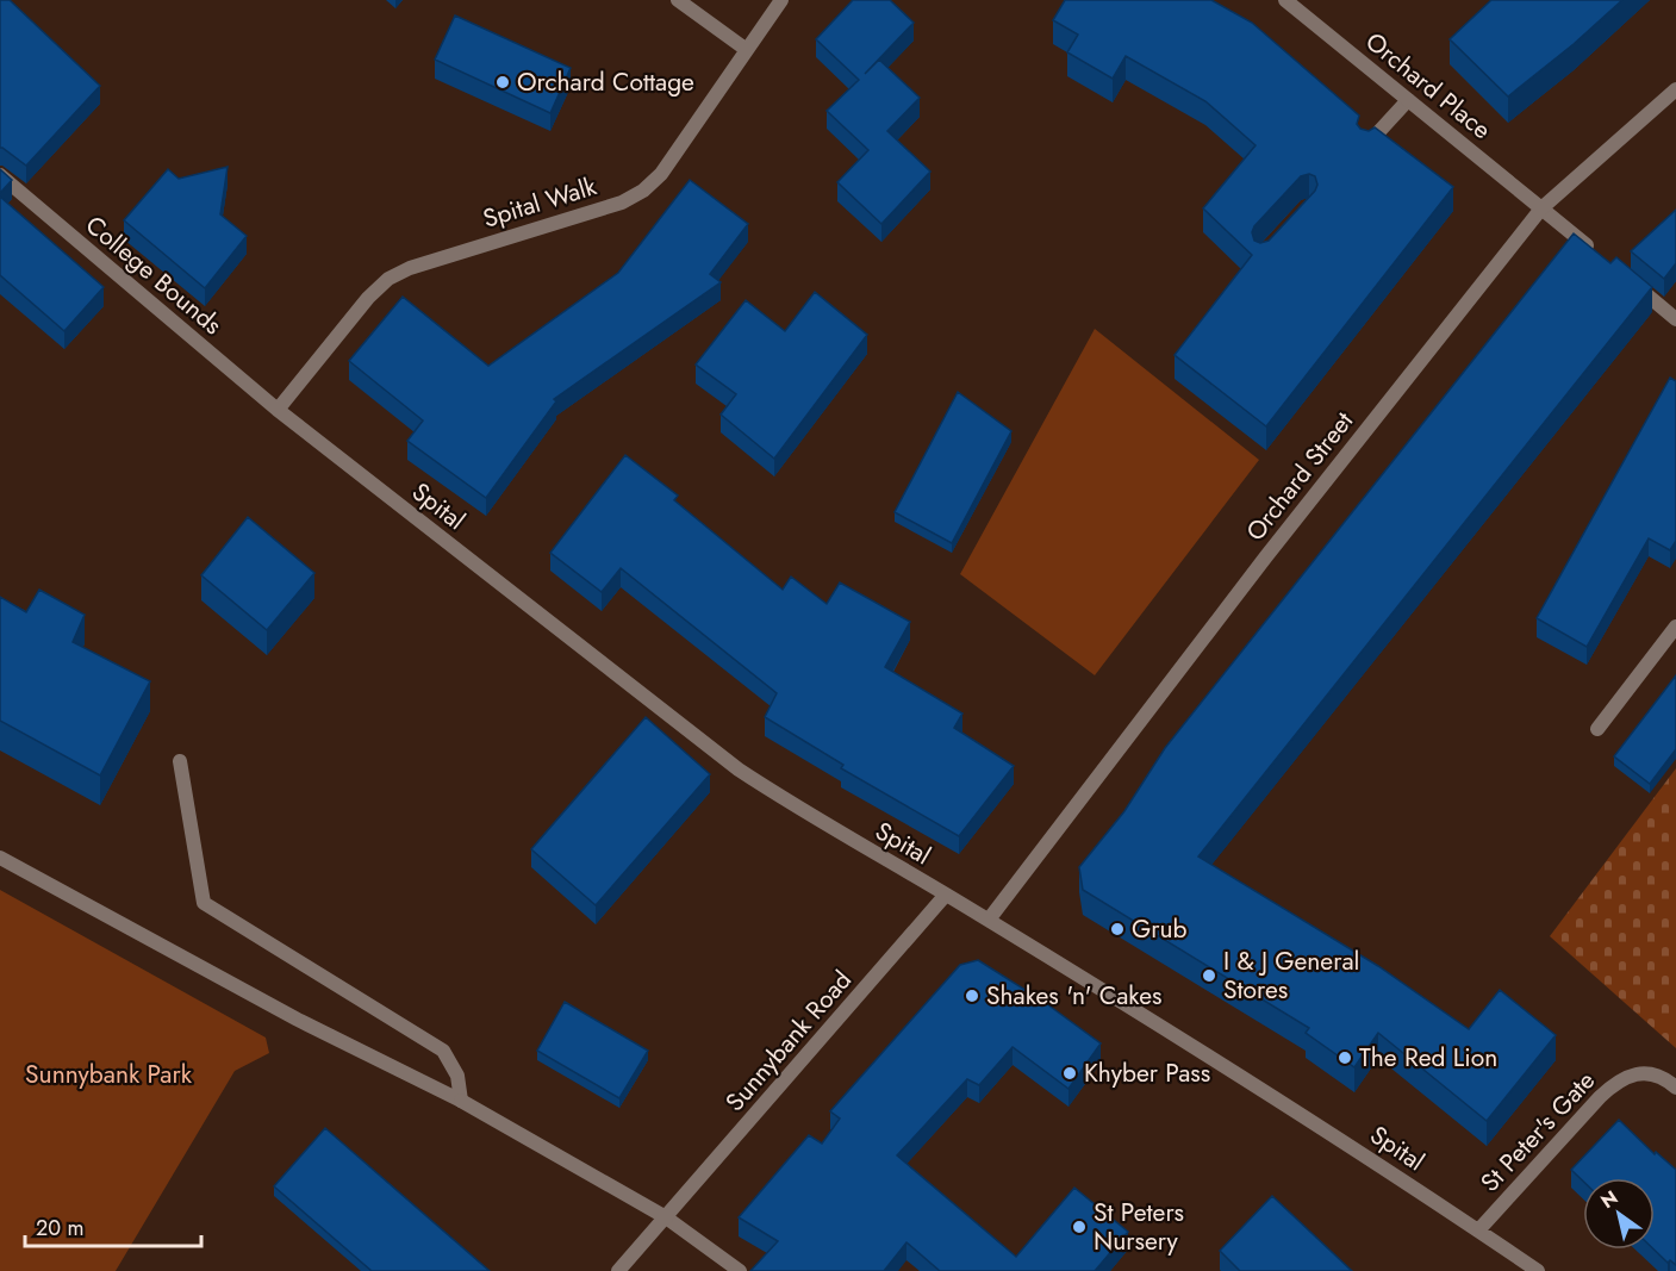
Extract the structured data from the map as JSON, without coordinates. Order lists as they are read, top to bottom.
{
  "streets": {
    "street": [
      "Orchard Place",
      "Spital Walk",
      "College Bounds",
      "Orchard Street",
      "Spital",
      "Sunnybank Road",
      "St Peter's Gate"
    ]
  },
  "crossings": [
    ["Orchard Place", "Orchard Street"],
    ["Spital Walk", "College Bounds"],
    ["Spital Walk", "Spital"],
    ["College Bounds", "Spital"],
    ["Orchard Street", "Spital"],
    ["Spital", "Sunnybank Road"],
    ["Spital", "St Peter's Gate"]
  ],
  "parks": ["Sunnybank Park"],
  "places": [
    "Orchard Cottage",
    "Grub",
    "I & J General Stores",
    "Shakes 'n' Cakes",
    "The Red Lion",
    "Khyber Pass",
    "St Peters Nursery"
  ],
  "scale_bar": "20 m",
  "north": "top left"
}
